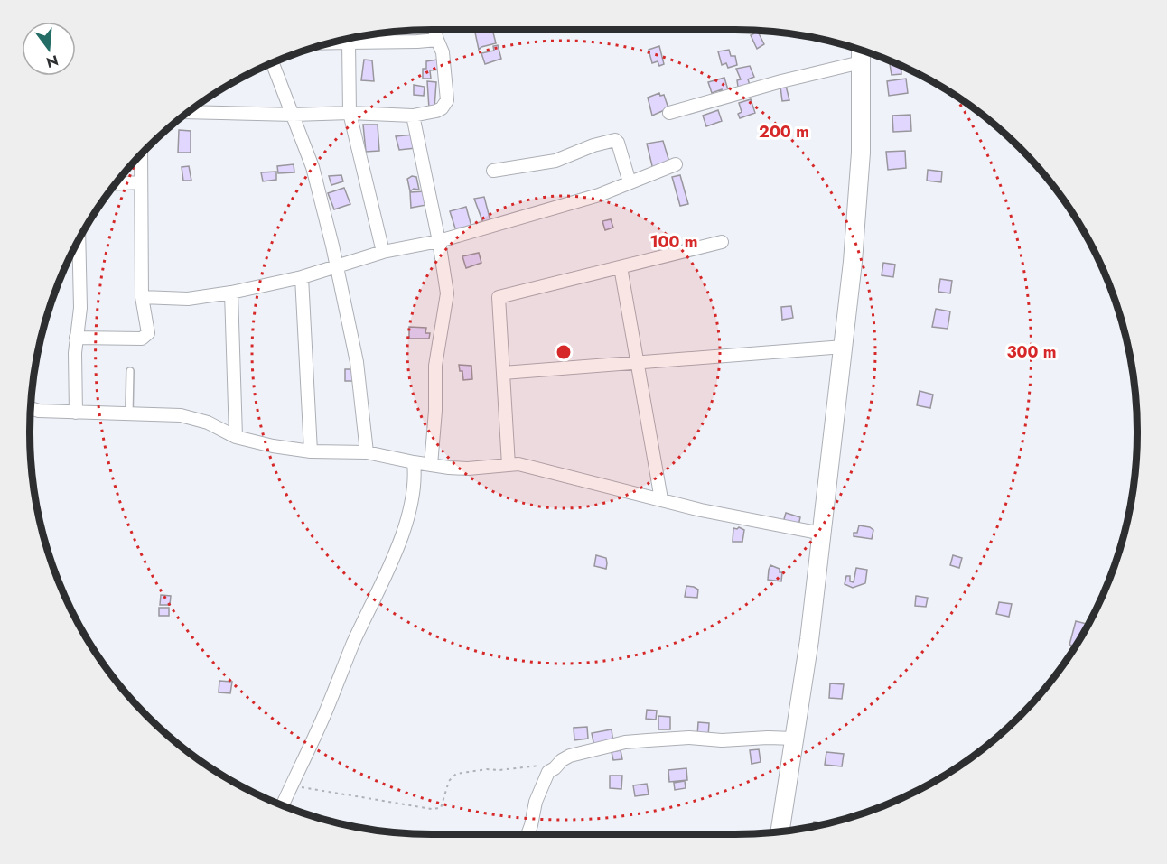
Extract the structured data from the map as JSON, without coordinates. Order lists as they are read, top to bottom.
{
  "north": "bottom",
  "rings": ["200 m", "100 m", "300 m"]
}
